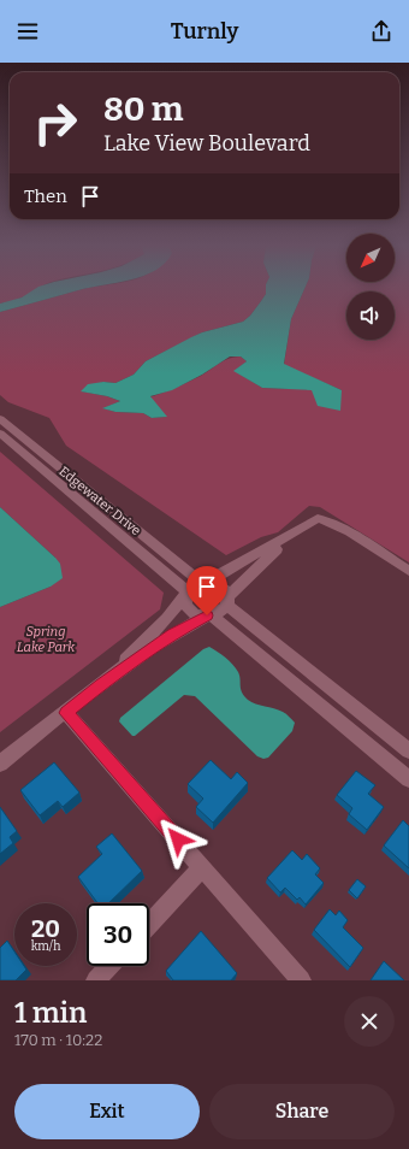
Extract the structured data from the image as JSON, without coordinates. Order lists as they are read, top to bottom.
{
  "streets": {
    "street": ["Edgewater Drive"]
  },
  "parks": ["Spring Lake Park"],
  "north": "bottom left",
  "page": {
    "header": "Turnly",
    "turn": ["80 m", "Lake View Boulevard"],
    "then": "Then",
    "speed": "20 km/h",
    "limit": "30",
    "heading": ["1 min", "170 m · 10:22"],
    "buttons": ["Exit", "Share"]
  }
}
